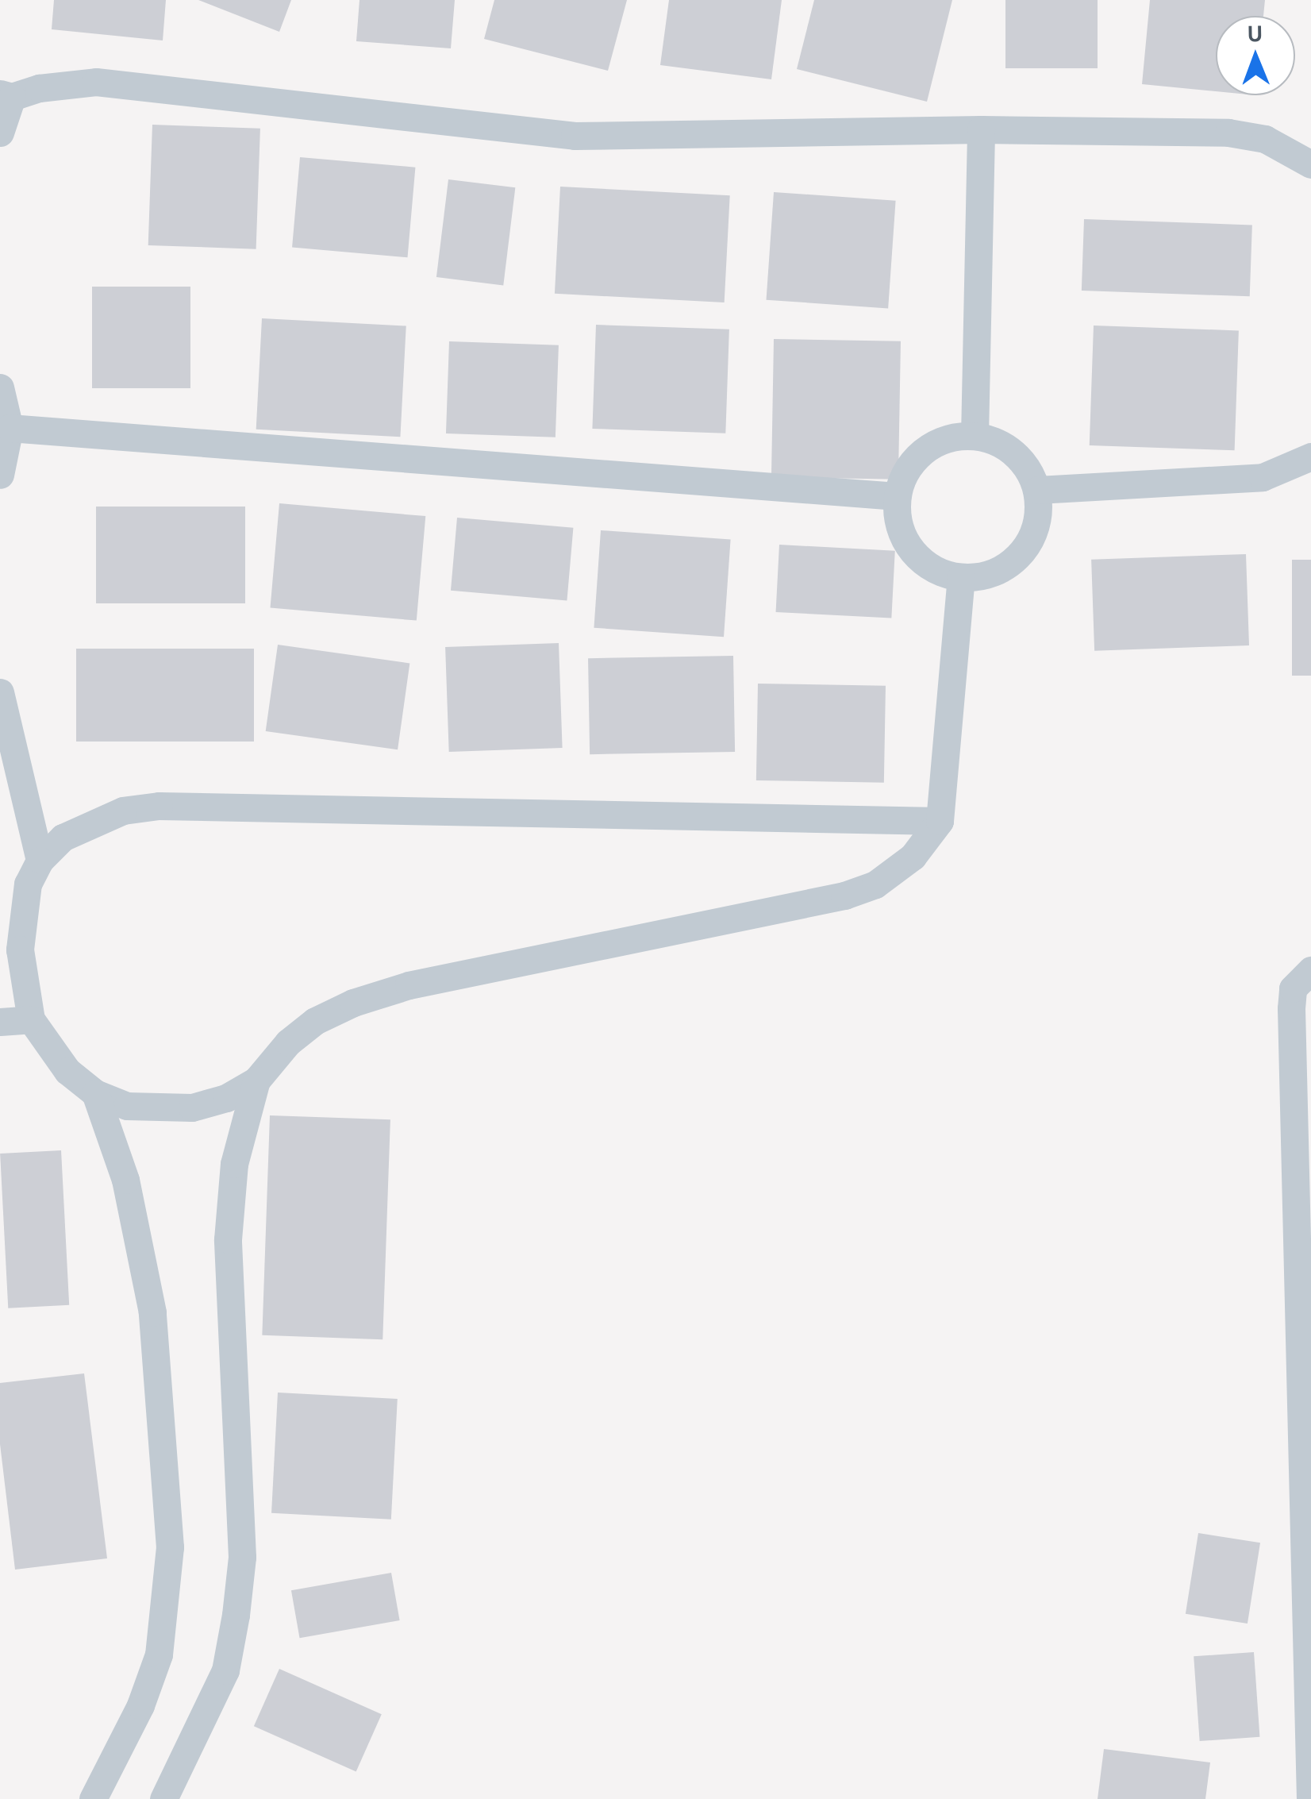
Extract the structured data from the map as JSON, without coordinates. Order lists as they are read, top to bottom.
{
  "north": "top"
}
